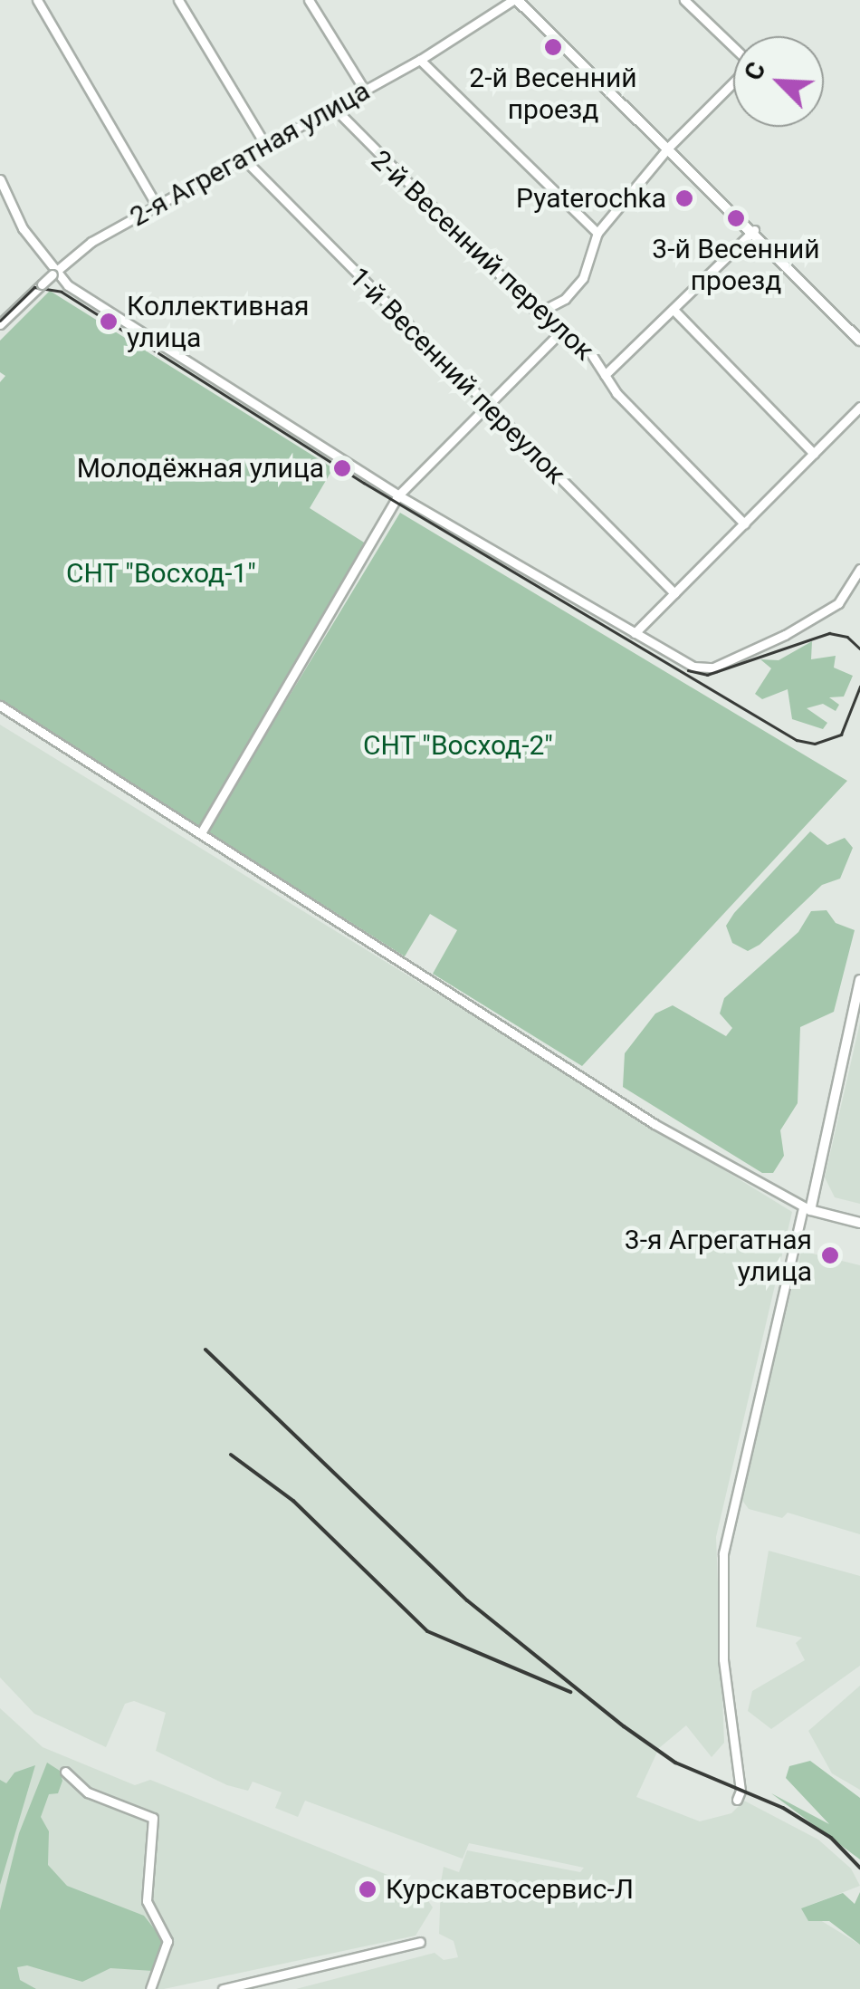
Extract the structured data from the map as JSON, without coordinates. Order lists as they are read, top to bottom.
{
  "streets": {
    "street": ["2-я Агрегатная улица", "2-й Весенний переулок", "1-й Весенний переулок"]
  },
  "crossings": [
    ["2-я Агрегатная улица", "2-й Весенний переулок"],
    ["2-я Агрегатная улица", "1-й Весенний переулок"]
  ],
  "parks": ["СНТ \"Восход-1\"", "СНТ \"Восход-2\""],
  "places": [
    "2-й Весенний проезд",
    "Pyaterochka",
    "3-й Весенний проезд",
    "Коллективная улица",
    "Молодёжная улица",
    "3-я Агрегатная улица",
    "Курскавтосервис-Л"
  ],
  "north": "top left"
}
